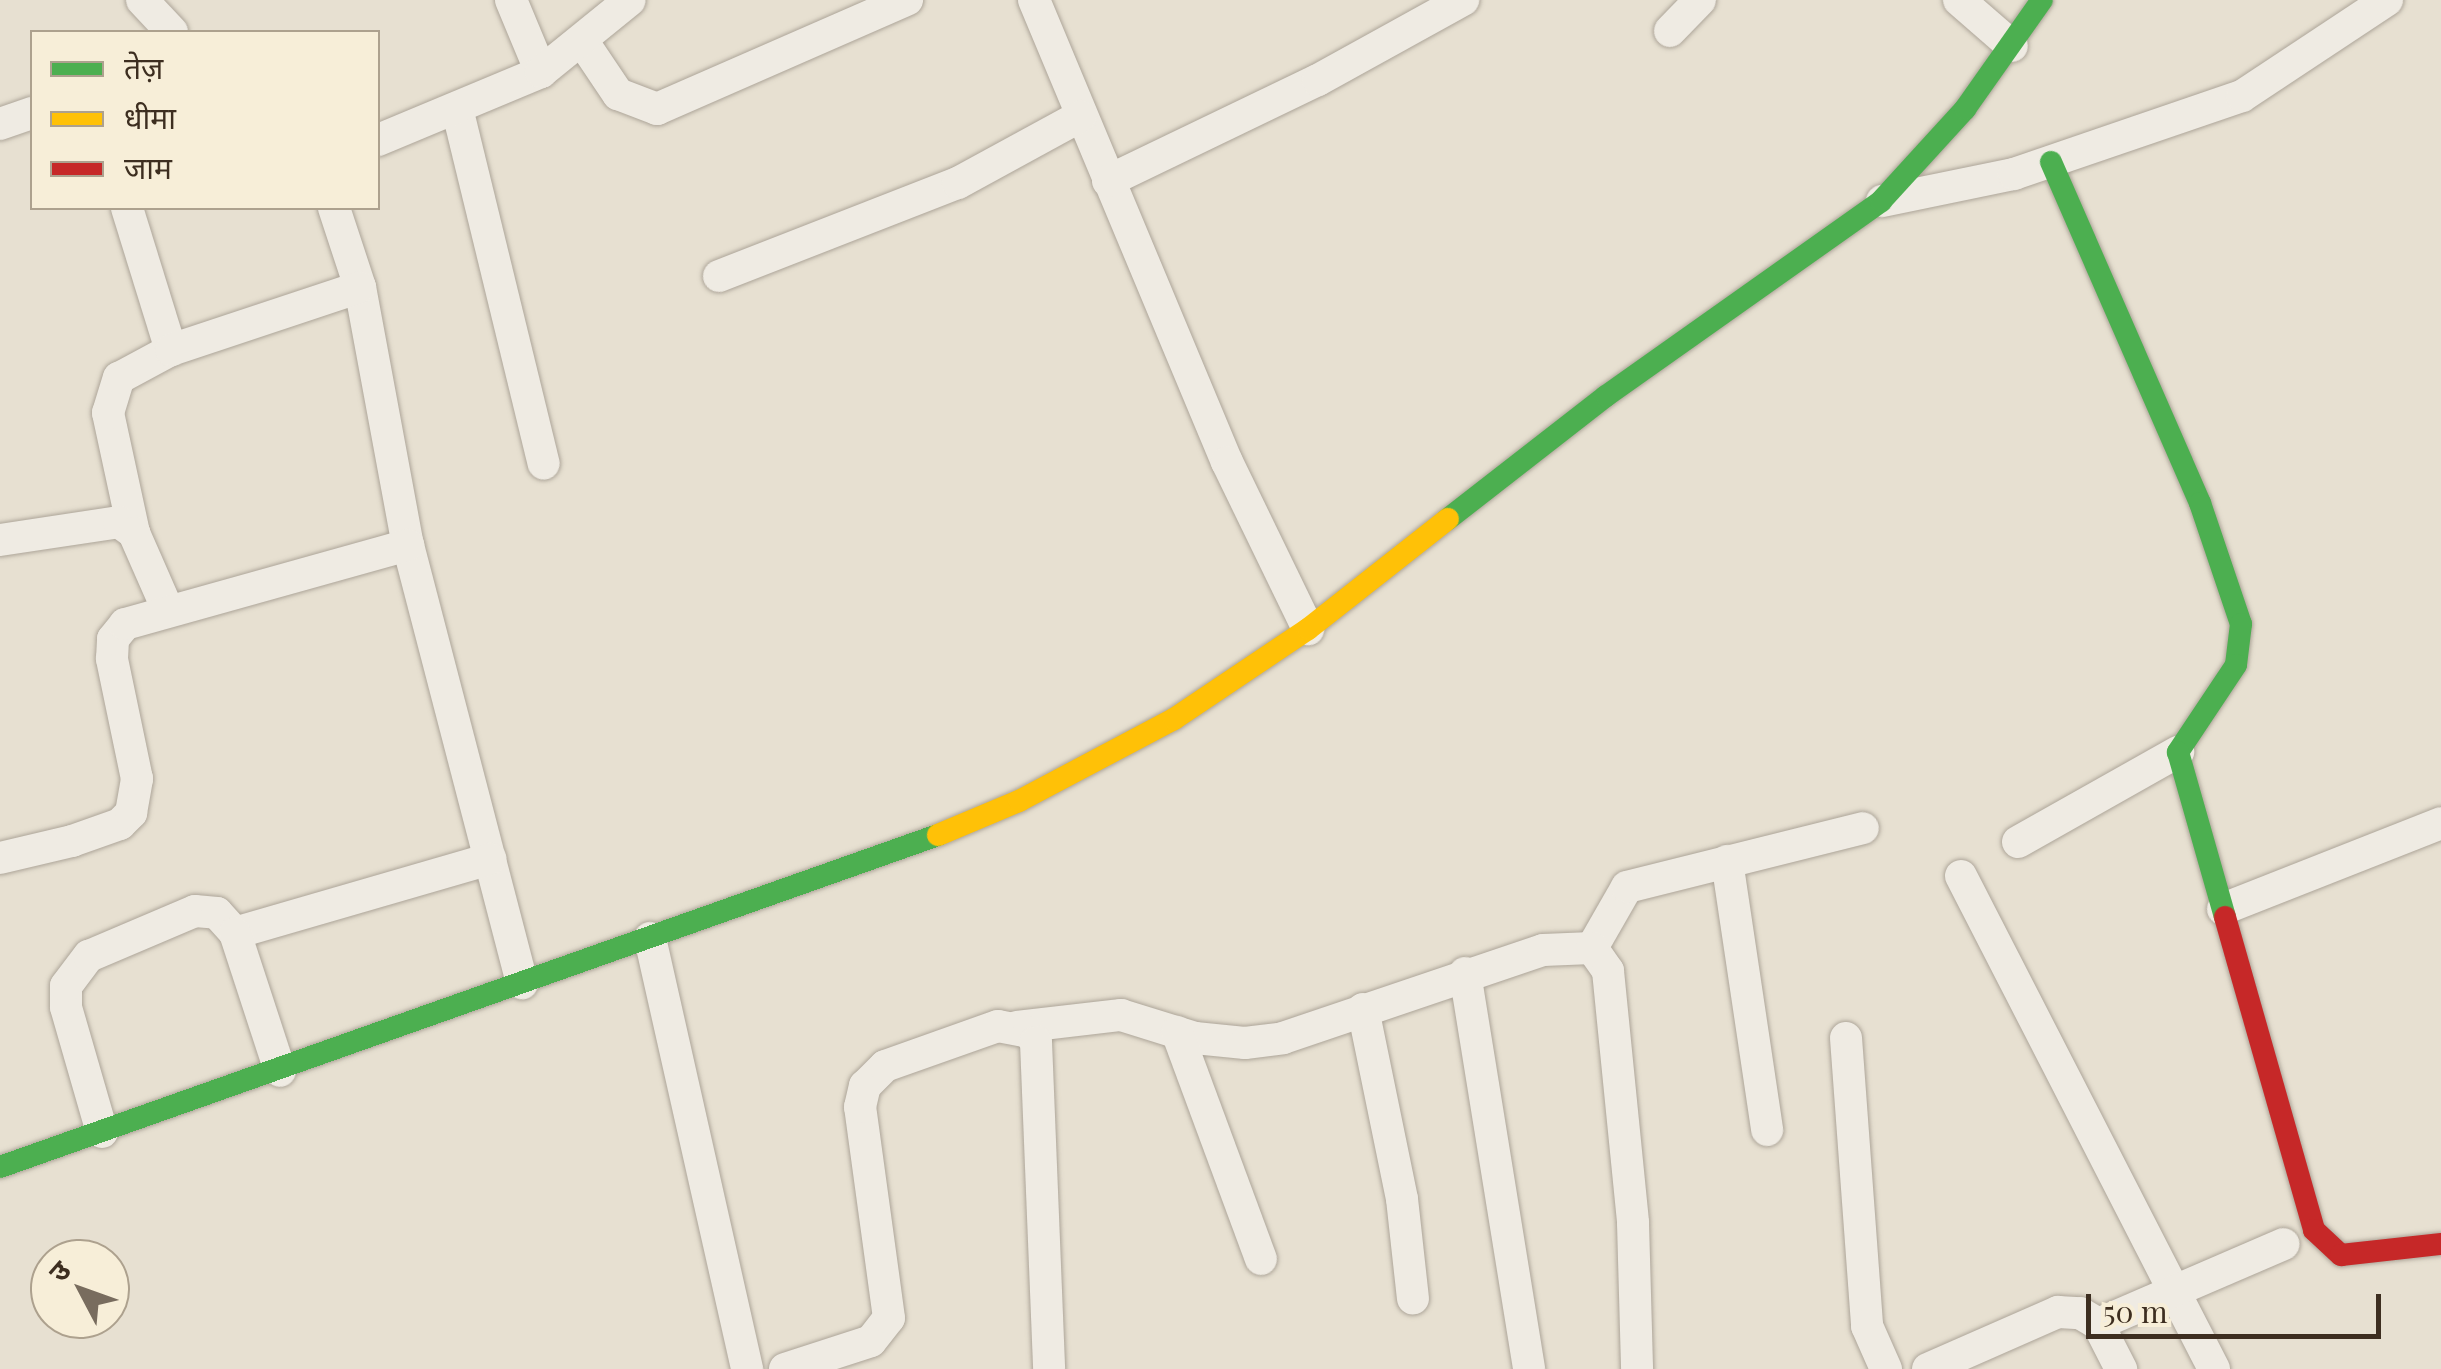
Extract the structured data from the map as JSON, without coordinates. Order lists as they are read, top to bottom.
{
  "legend": ["तेज़", "धीमा", "जाम"],
  "scale_bar": "50 m",
  "north": "top left"
}
